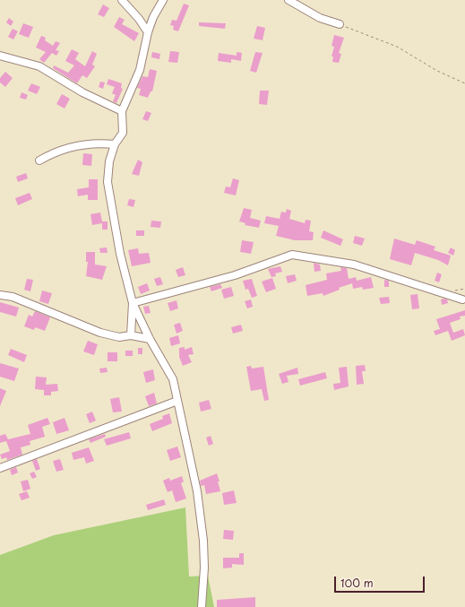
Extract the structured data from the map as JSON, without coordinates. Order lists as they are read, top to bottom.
{
  "scale_bar": "100 m"
}
